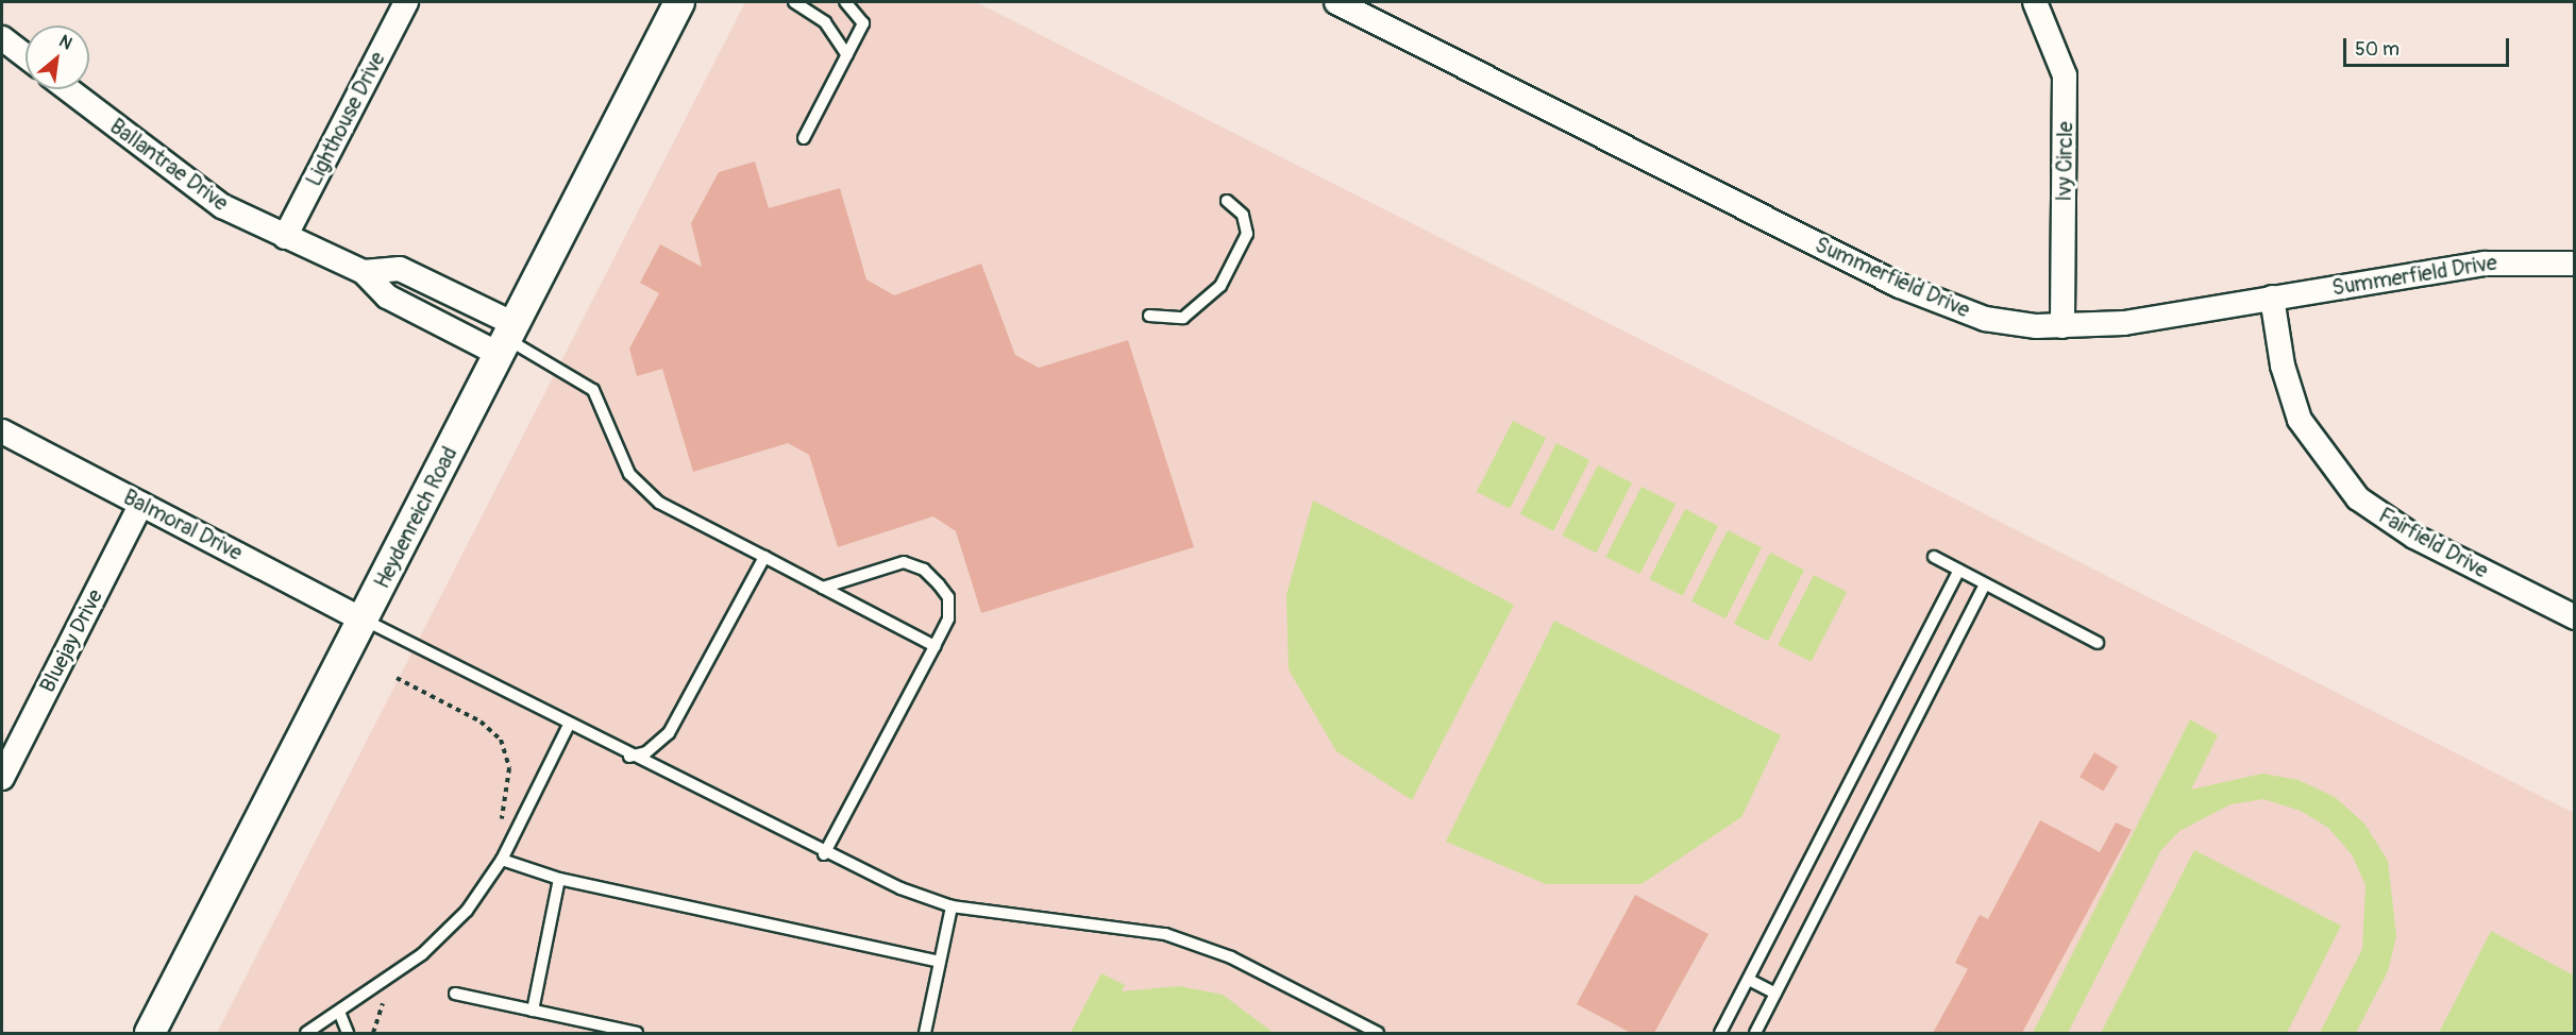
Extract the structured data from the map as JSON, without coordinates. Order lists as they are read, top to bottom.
{
  "streets": {
    "street": [
      "Lighthouse Drive",
      "Ivy Circle",
      "Ballantrae Drive",
      "Summerfield Drive",
      "Heydenreich Road",
      "Balmoral Drive",
      "Fairfield Drive",
      "Bluejay Drive"
    ]
  },
  "crossings": [
    ["Lighthouse Drive", "Ballantrae Drive"],
    ["Ivy Circle", "Summerfield Drive"],
    ["Ballantrae Drive", "Heydenreich Road"],
    ["Summerfield Drive", "Fairfield Drive"],
    ["Heydenreich Road", "Balmoral Drive"],
    ["Balmoral Drive", "Bluejay Drive"]
  ],
  "scale_bar": "50 m",
  "north": "top right"
}
